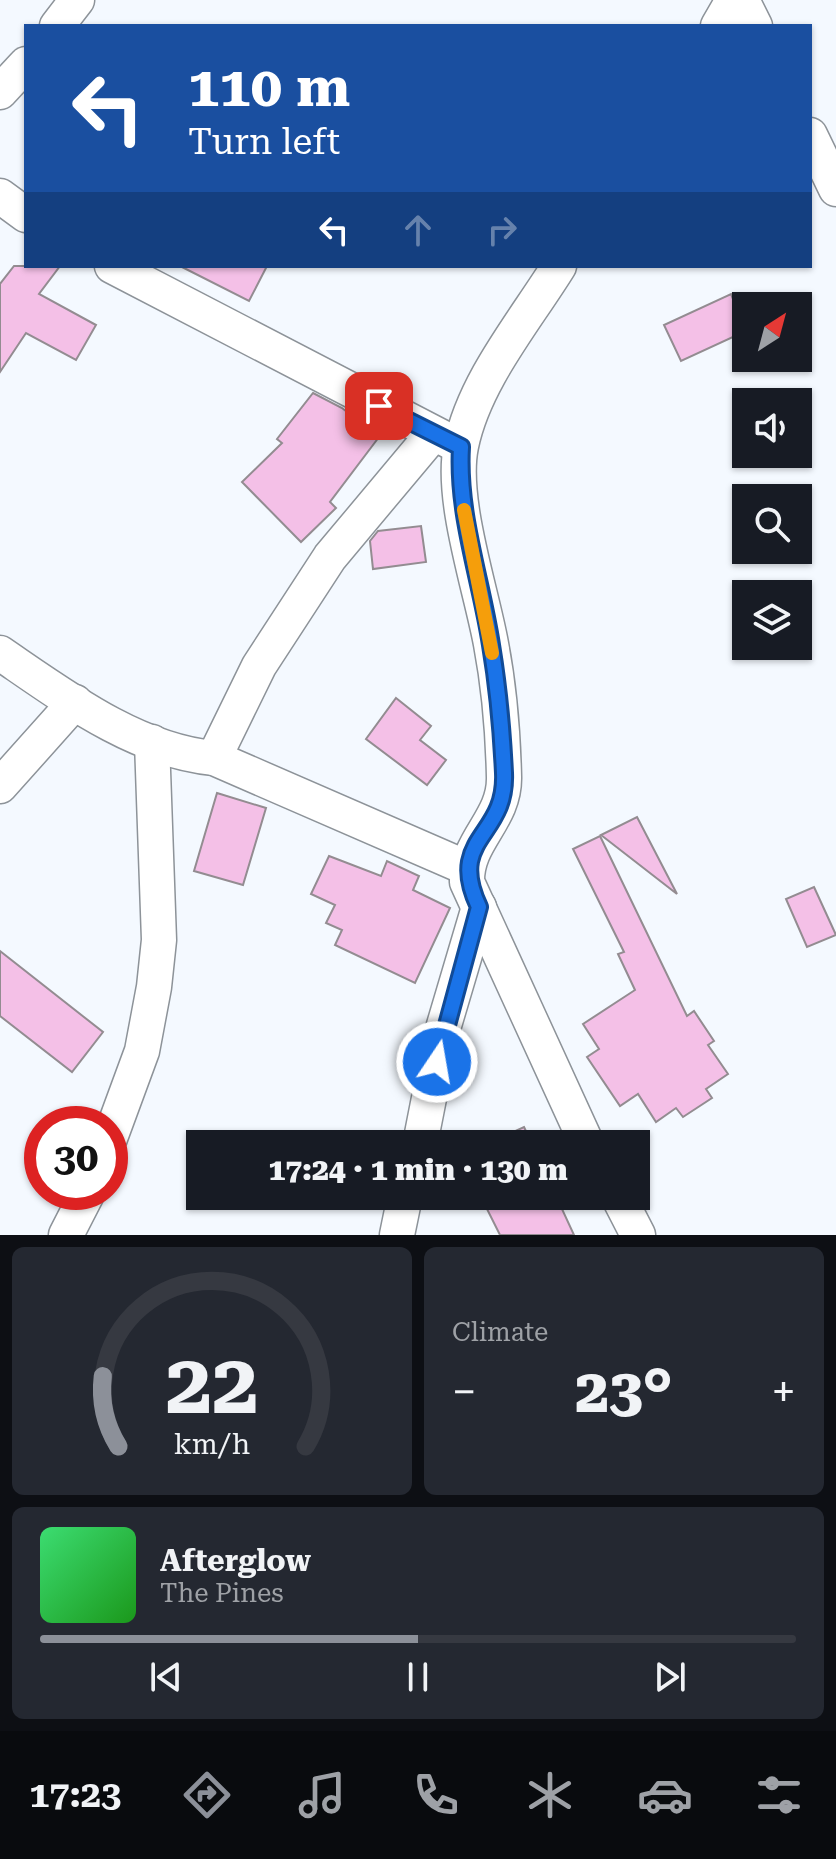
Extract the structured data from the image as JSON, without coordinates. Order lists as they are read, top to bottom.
{
  "north": "top right",
  "page": {
    "turn": ["110 m", "Turn left"],
    "limit": "30",
    "trip": "17:24 · 1 min · 130 m",
    "tile": "Climate",
    "heat": ["−", "23°", "+"],
    "song": ["Afterglow", "The Pines"],
    "tabs": "17:23",
    "gauge": ["22", "km/h"]
  }
}
